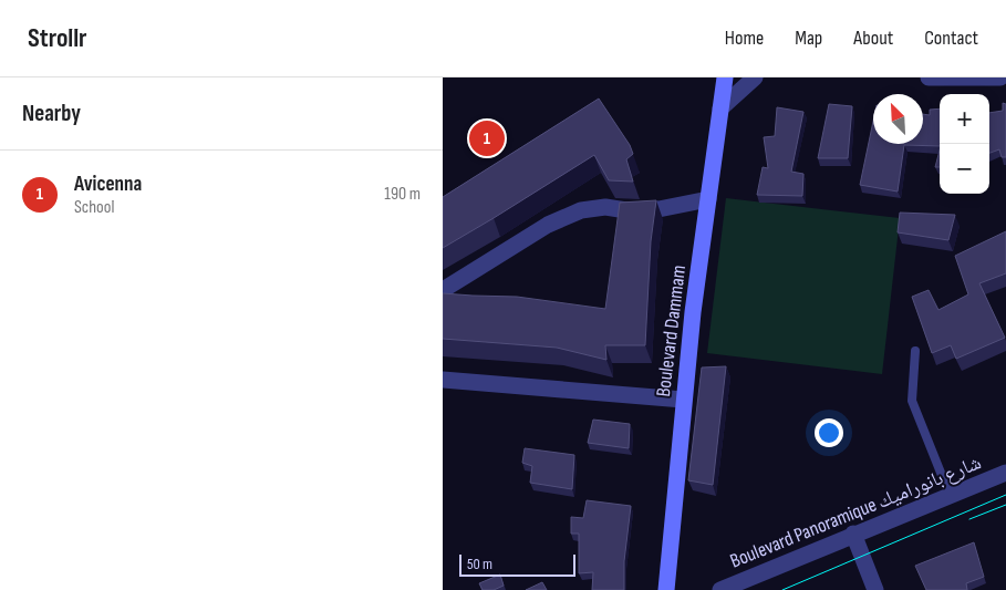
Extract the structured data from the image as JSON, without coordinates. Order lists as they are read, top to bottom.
{
  "streets": {
    "street": ["Boulevard Dammam", "Boulevard Panoramique شارع بانوراميك"]
  },
  "scale_bar": "50 m",
  "north": "top left",
  "page": {
    "header": "Strollr",
    "nav": [
      "Home",
      "Map",
      "About",
      "Contact"
    ],
    "heading": "Nearby",
    "map_buttons": ["+", "−"],
    "pins": "1",
    "list": [
      {
        "mark": "1",
        "name": "Avicenna",
        "note": "School",
        "value": "190 m"
      }
    ],
    "scale": "50 m"
  }
}
